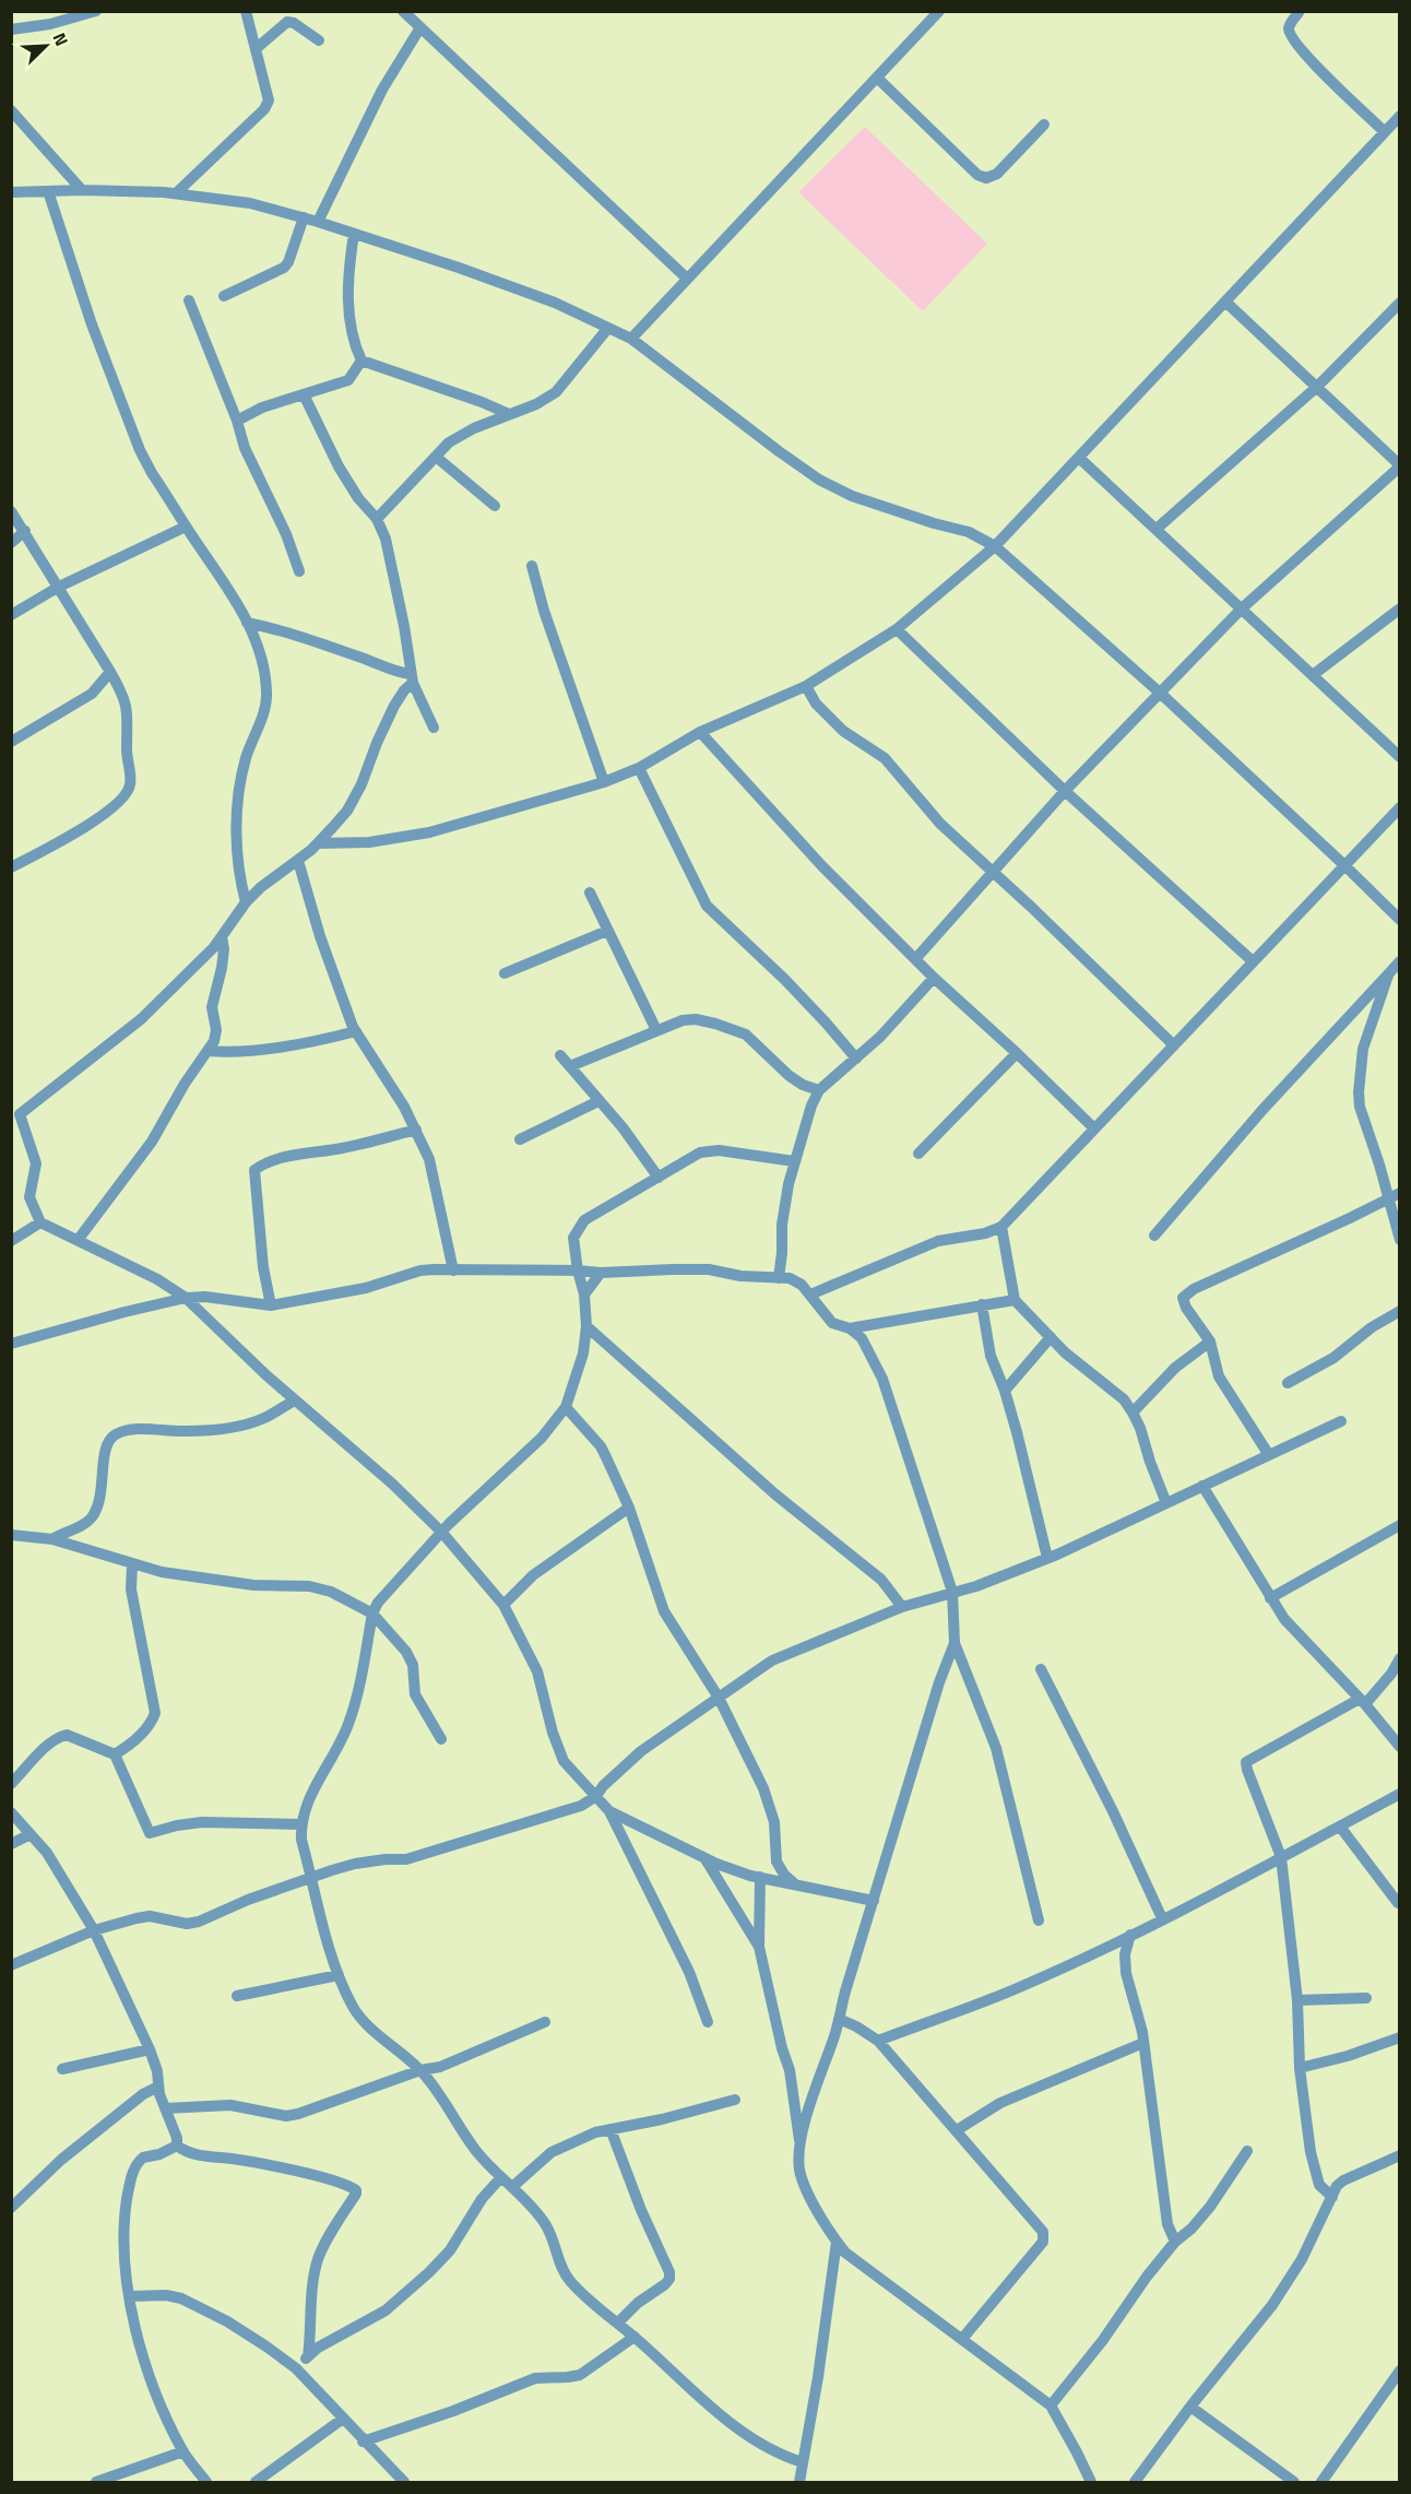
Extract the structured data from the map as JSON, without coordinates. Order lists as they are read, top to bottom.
{
  "north": "top right"
}
